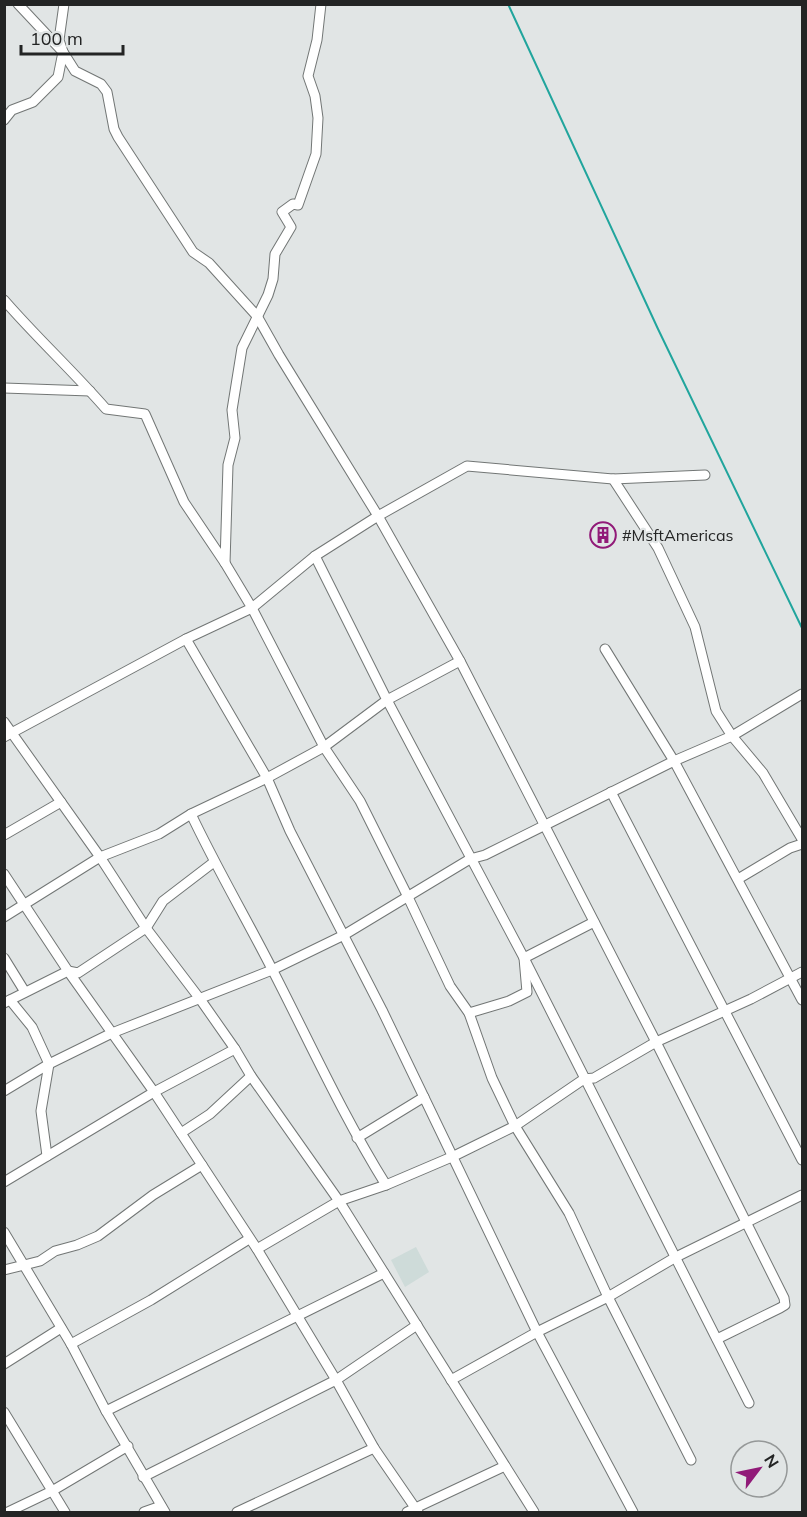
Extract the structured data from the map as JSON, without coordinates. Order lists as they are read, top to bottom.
{
  "places": {
    "building": ["#MsftAmericas"]
  },
  "scale_bar": "100 m",
  "north": "top right"
}
